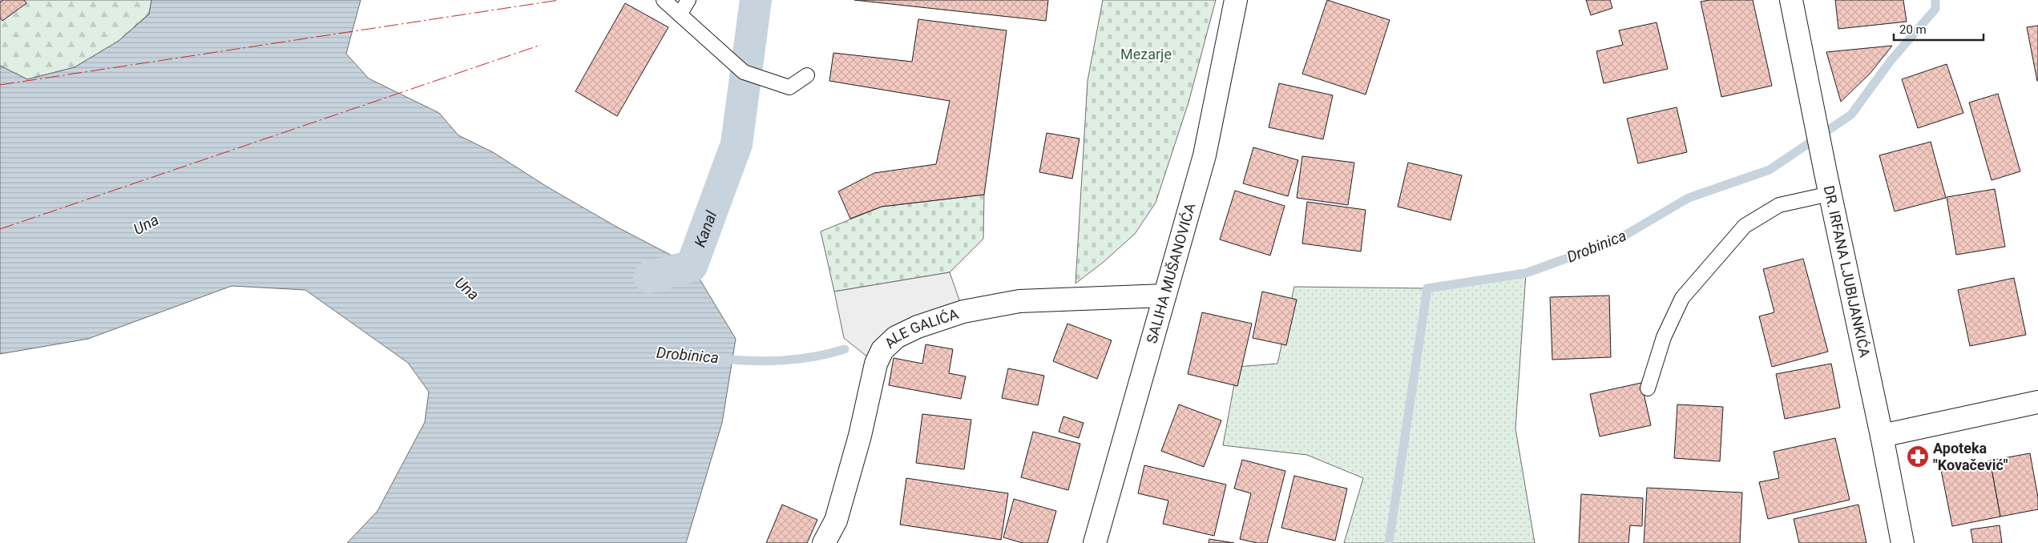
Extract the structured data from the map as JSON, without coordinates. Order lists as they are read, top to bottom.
{
  "streets": {
    "street": ["DR. IRFANA LJUBIJANKIĆA", "SALIHA MUŠANOVIĆA", "ALE GALIĆA"]
  },
  "crossings": [
    ["SALIHA MUŠANOVIĆA", "ALE GALIĆA"]
  ],
  "water": ["Una", "Kanal", "Drobinica"],
  "parks": ["Mezarje"],
  "places": {
    "pharmacy": ["Apoteka \"Kovačević\""]
  },
  "scale_bar": "20 m"
}
